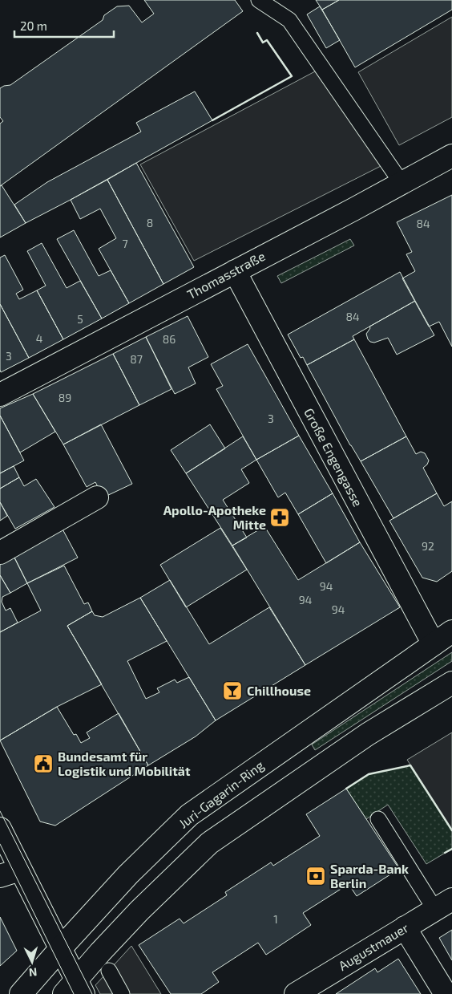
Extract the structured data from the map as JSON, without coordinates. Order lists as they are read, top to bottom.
{
  "streets": {
    "street": [
      "Thomasstraße",
      "Große Engengasse",
      "Juri-Gagarin-Ring",
      "Augustmauer"
    ]
  },
  "crossings": [
    ["Thomasstraße", "Große Engengasse"],
    ["Große Engengasse", "Juri-Gagarin-Ring"]
  ],
  "places": {
    "pharmacy": ["Apollo-Apotheke Mitte"],
    "bar": ["Chillhouse"],
    "public building": ["Bundesamt für Logistik und Mobilität"],
    "bank": ["Sparda-Bank Berlin"]
  },
  "house_numbers": [
    "8",
    "84",
    "7",
    "84",
    "5",
    "4",
    "86",
    "3",
    "87",
    "89",
    "3",
    "92",
    "94",
    "94",
    "94",
    "1"
  ],
  "scale_bar": "20 m",
  "north": "bottom"
}
